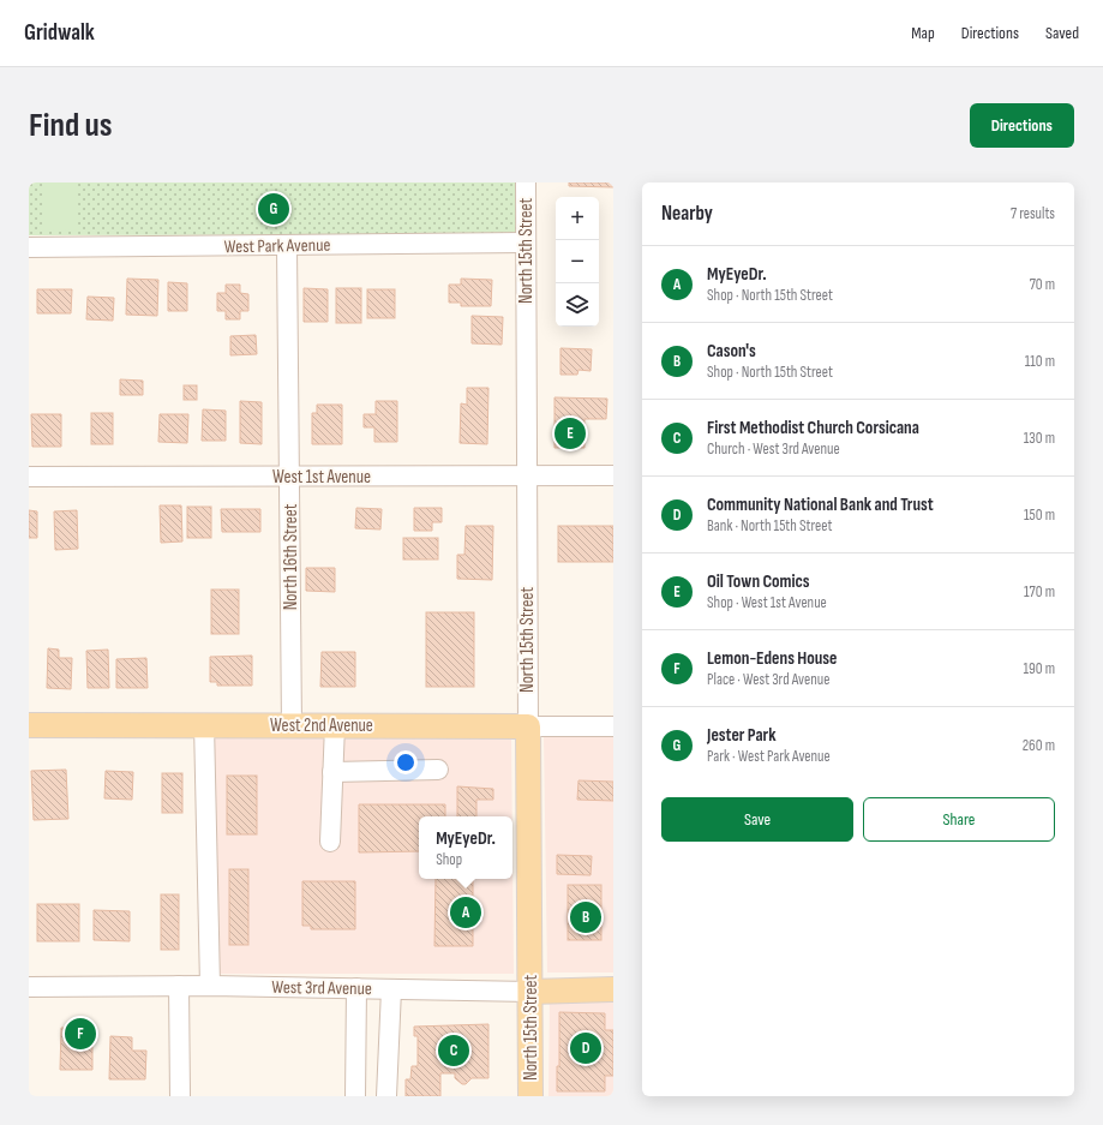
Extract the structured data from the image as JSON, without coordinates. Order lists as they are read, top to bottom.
{
  "streets": {
    "main road": ["North 15th Street", "West 2nd Avenue", "West 3rd Avenue"],
    "street": ["West Park Avenue", "West 1st Avenue", "North 16th Street"]
  },
  "crossings": [
    ["West Park Avenue", "North 15th Street"],
    ["West Park Avenue", "North 16th Street"],
    ["North 15th Street", "West 1st Avenue"],
    ["North 15th Street", "West 2nd Avenue"],
    ["North 15th Street", "West 3rd Avenue"],
    ["West 1st Avenue", "North 16th Street"],
    ["North 16th Street", "West 2nd Avenue"]
  ],
  "page": {
    "header": "Gridwalk",
    "nav": ["Map", "Directions", "Saved"],
    "buttons": [
      "Directions",
      ["Save", "Share"]
    ],
    "title": "Find us",
    "heading": ["Nearby", "7 results"],
    "pins": [
      "G",
      "E",
      "A",
      "B",
      "F",
      "D",
      "C"
    ],
    "map_buttons": ["+", "−"],
    "list": [
      {
        "mark": "A",
        "name": "MyEyeDr.",
        "note": "Shop · North 15th Street",
        "value": "70 m"
      },
      {
        "mark": "B",
        "name": "Cason's",
        "note": "Shop · North 15th Street",
        "value": "110 m"
      },
      {
        "mark": "C",
        "name": "First Methodist Church Corsicana",
        "note": "Church · West 3rd Avenue",
        "value": "130 m"
      },
      {
        "mark": "D",
        "name": "Community National Bank and Trust",
        "note": "Bank · North 15th Street",
        "value": "150 m"
      },
      {
        "mark": "E",
        "name": "Oil Town Comics",
        "note": "Shop · West 1st Avenue",
        "value": "170 m"
      },
      {
        "mark": "F",
        "name": "Lemon-Edens House",
        "note": "Place · West 3rd Avenue",
        "value": "190 m"
      },
      {
        "mark": "G",
        "name": "Jester Park",
        "note": "Park · West Park Avenue",
        "value": "260 m"
      }
    ],
    "popup": ["MyEyeDr.", "Shop"]
  }
}
